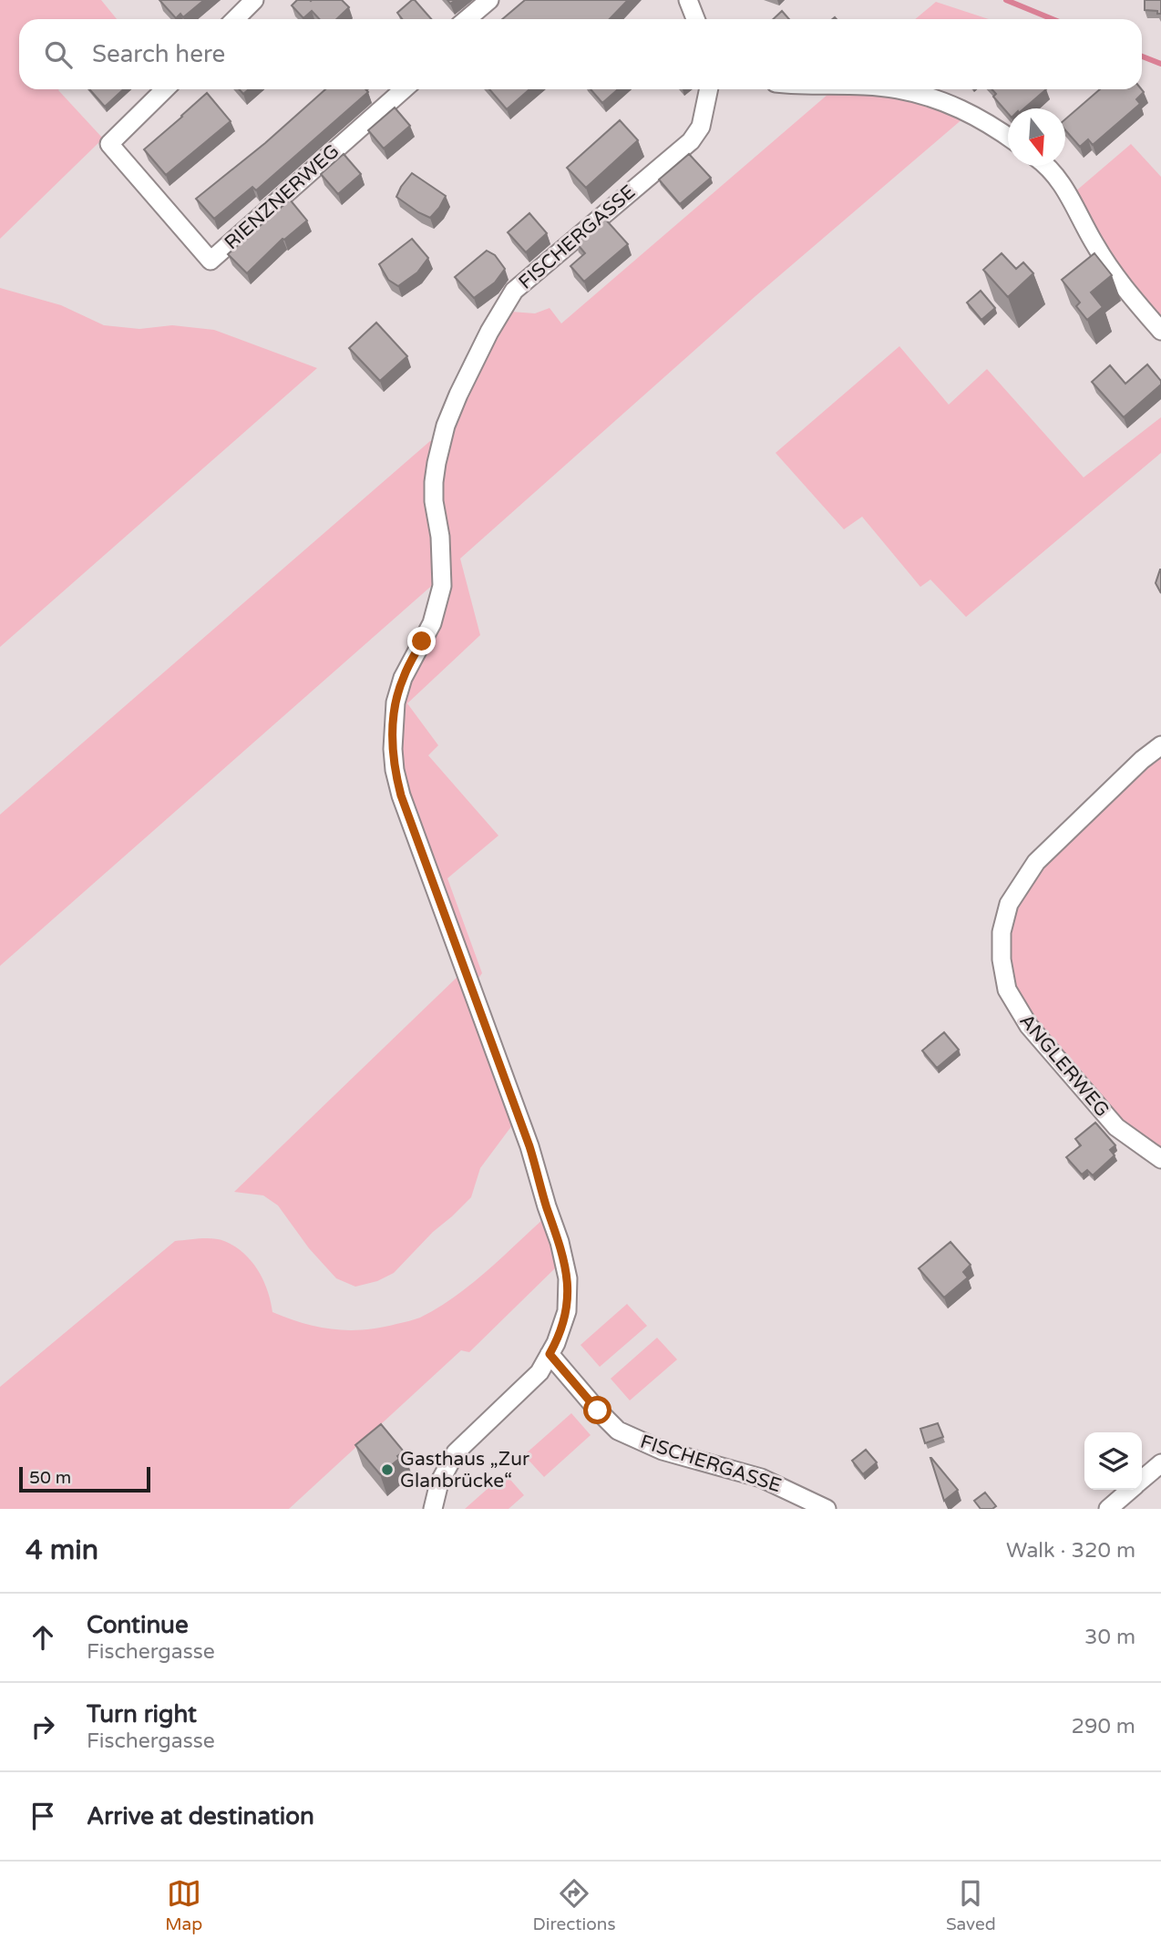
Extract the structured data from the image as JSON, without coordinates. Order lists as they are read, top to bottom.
{
  "streets": {
    "street": ["RIENZNERWEG", "FISCHERGASSE", "ANGLERWEG"]
  },
  "places": ["Gasthaus „Zur Glanbrücke“"],
  "scale_bar": "50 m",
  "north": "bottom",
  "page": {
    "search": "Search here",
    "scale": "50 m",
    "heading": ["4 min", "Walk · 320 m"],
    "list": [
      ["Continue", "Fischergasse", "30 m"],
      ["Turn right", "Fischergasse", "290 m"],
      "Arrive at destination"
    ],
    "nav": ["Map", "Directions", "Saved"]
  }
}
